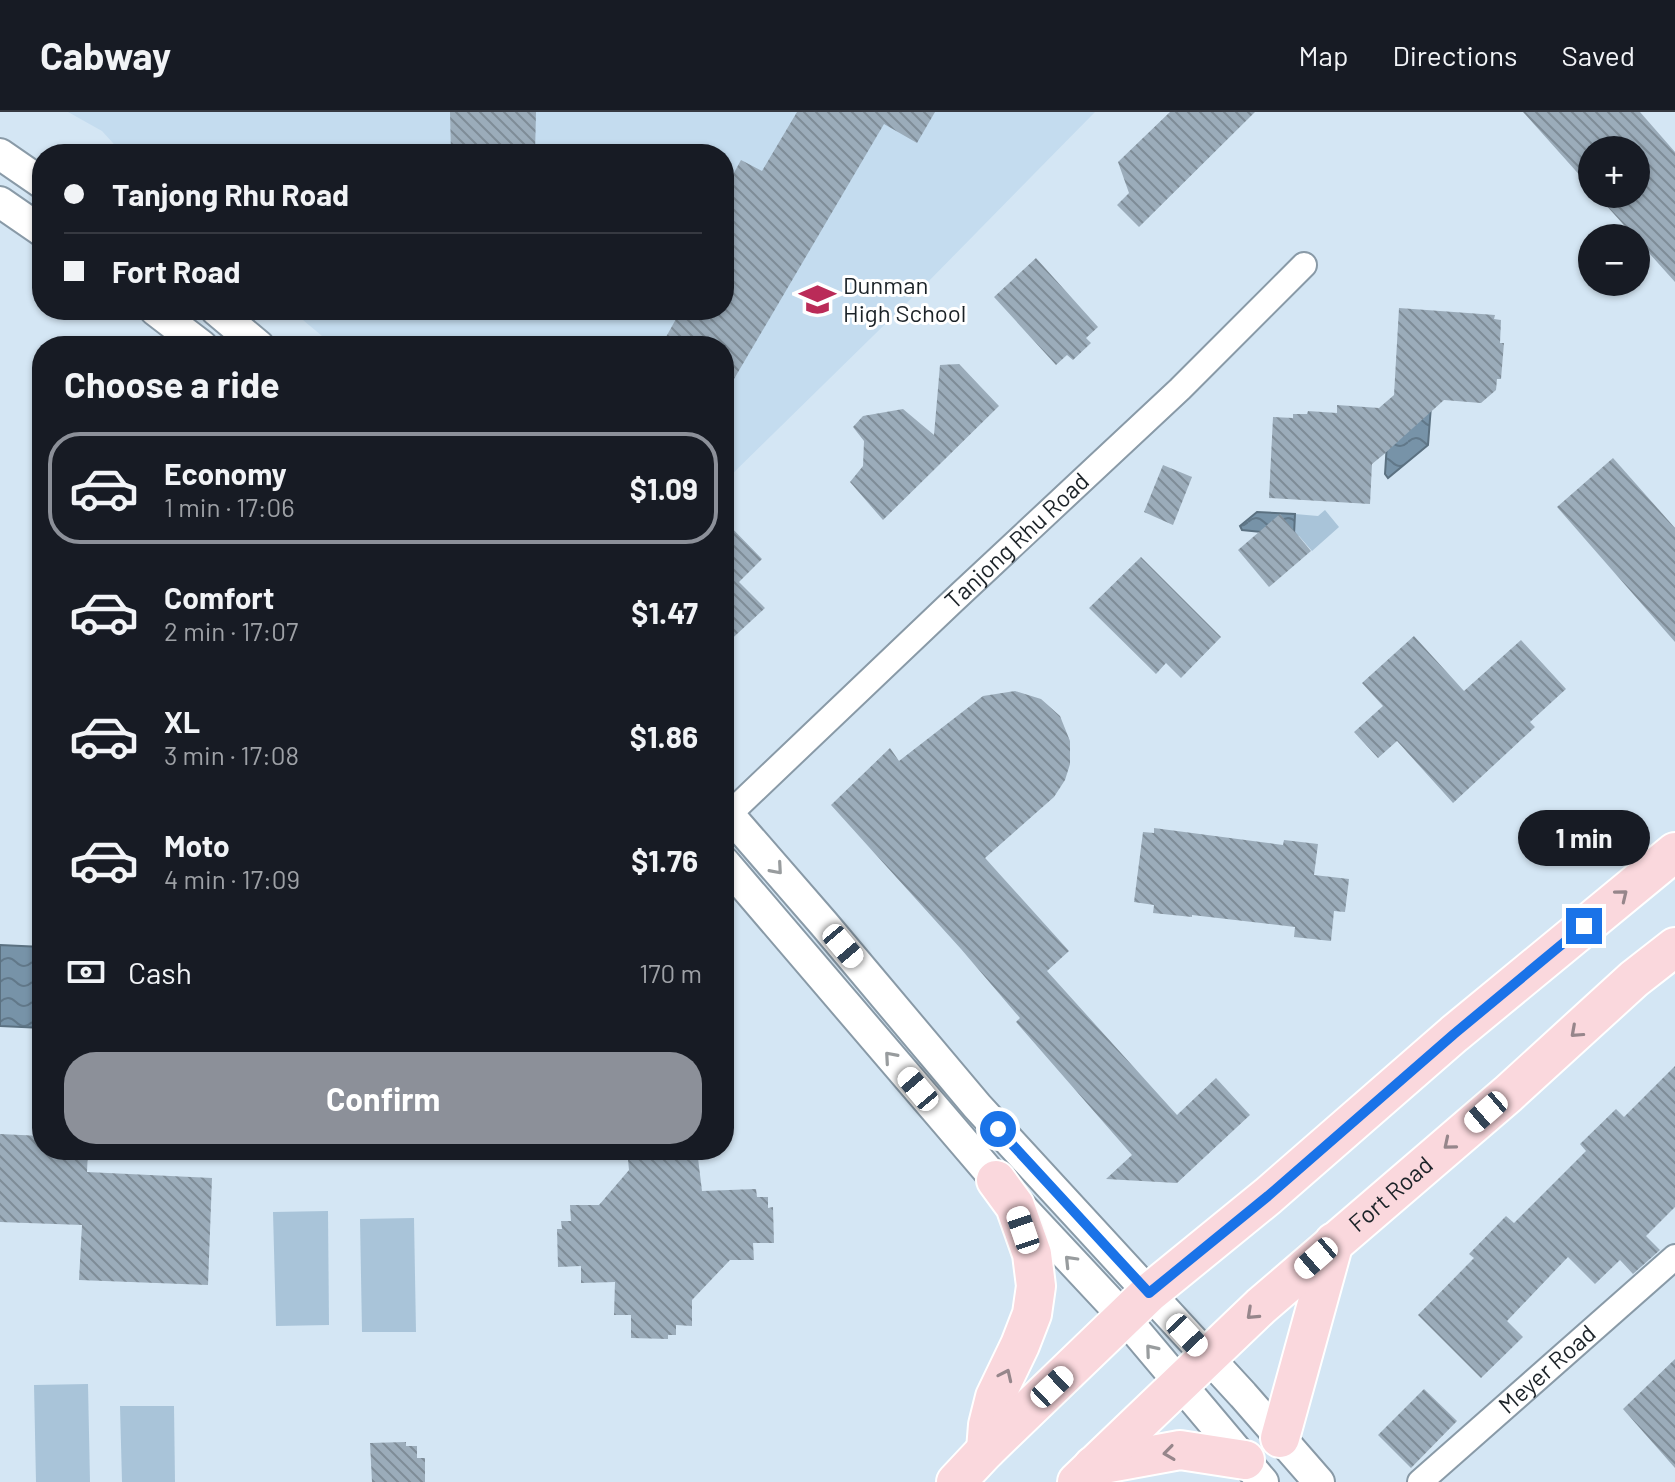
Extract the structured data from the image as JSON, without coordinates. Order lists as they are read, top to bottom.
{
  "streets": {
    "main road": ["Fort Road"],
    "street": ["Tanjong Rhu Road", "Meyer Road"]
  },
  "crossings": [
    ["Tanjong Rhu Road", "Fort Road"]
  ],
  "places": {
    "school or university": ["Dunman High School"]
  },
  "page": {
    "header": "Cabway",
    "nav": ["Map", "Directions", "Saved"],
    "map_buttons": ["+", "−"],
    "banner": ["Tanjong Rhu Road", "Fort Road"],
    "heading": "Choose a ride",
    "list": [
      {
        "name": "Economy",
        "note": "1 min · 17:06",
        "value": "$1.09"
      },
      {
        "name": "Comfort",
        "note": "2 min · 17:07",
        "value": "$1.47"
      },
      {
        "name": "XL",
        "note": "3 min · 17:08",
        "value": "$1.86"
      },
      {
        "name": "Moto",
        "note": "4 min · 17:09",
        "value": "$1.76"
      }
    ],
    "bubble": "1 min",
    "pay": ["Cash", "170 m"],
    "buttons": "Confirm"
  }
}
